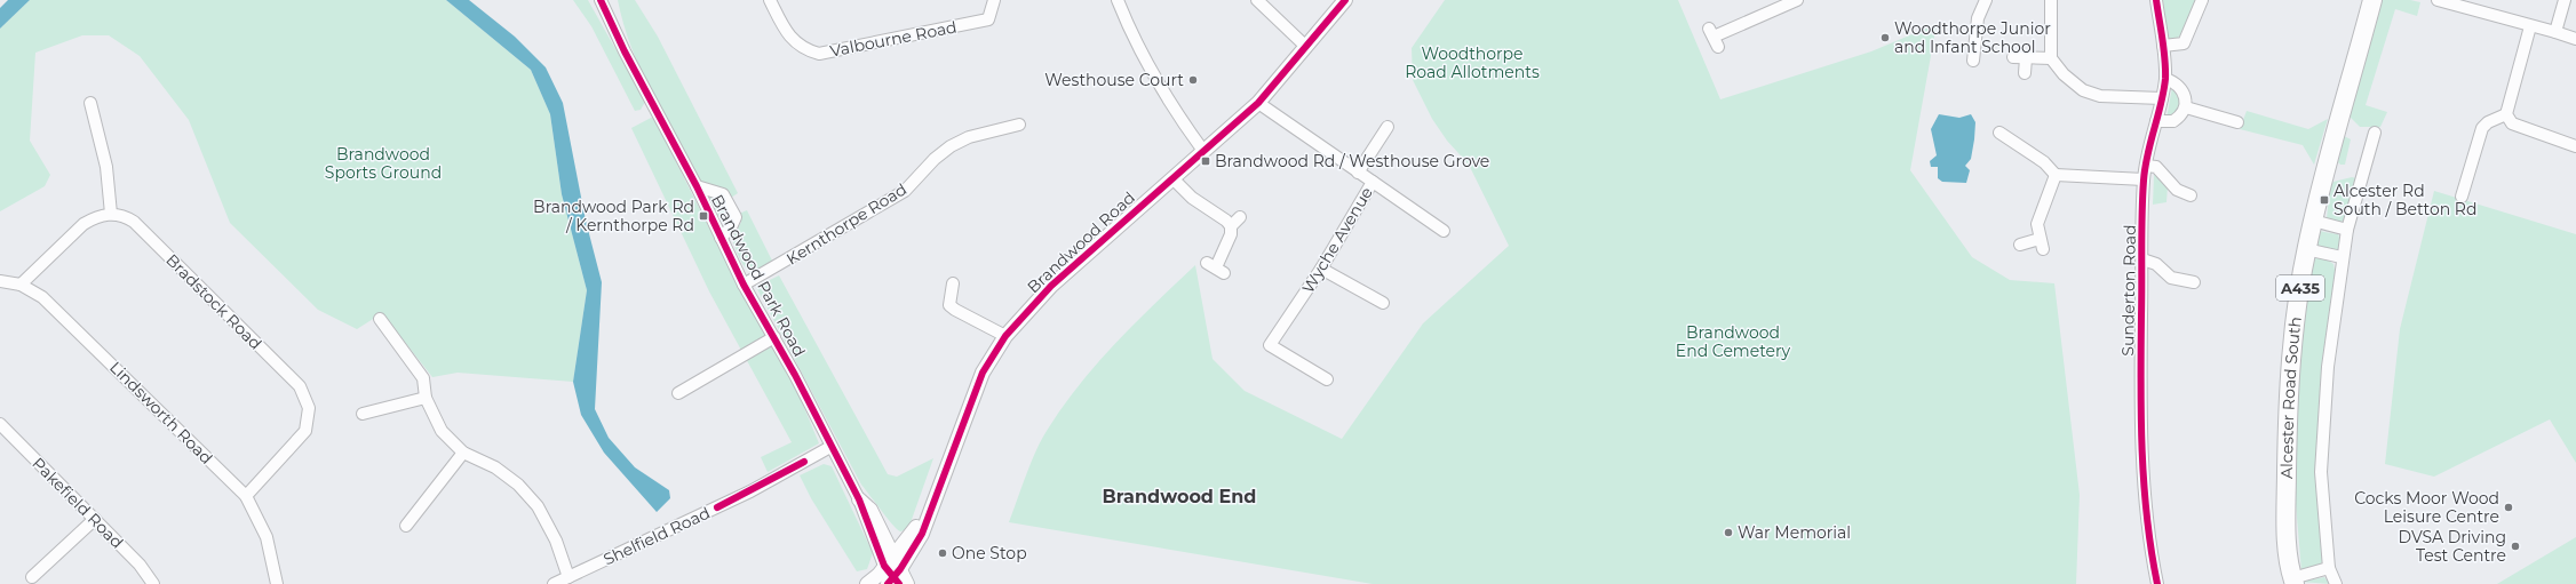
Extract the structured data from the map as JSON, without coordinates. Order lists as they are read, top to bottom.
{
  "streets": {
    "highway": ["A435", "Alcester Road South"],
    "street": [
      "Valbourne Road",
      "Kernthorpe Road",
      "Wyche Avenue",
      "Brandwood Road",
      "Brandwood Park Road",
      "Sunderton Road",
      "Bradstock Road",
      "Lindsworth Road",
      "Pakefield Road",
      "Shelfield Road"
    ]
  },
  "crossings": [
    ["Kernthorpe Road", "Brandwood Park Road"],
    ["Wyche Avenue", "Brandwood Road"],
    ["Brandwood Road", "Brandwood Park Road"],
    ["Brandwood Park Road", "Shelfield Road"],
    ["Bradstock Road", "Lindsworth Road"]
  ],
  "districts": ["Brandwood End"],
  "parks": ["Woodthorpe Road Allotments", "Brandwood Sports Ground", "Brandwood End Cemetery"],
  "places": {
    "other": [
      "Woodthorpe Junior and Infant School",
      "Westhouse Court",
      "Cocks Moor Wood Leisure Centre",
      "War Memorial",
      "DVSA Driving Test Centre",
      "One Stop"
    ],
    "transit": ["Brandwood Rd / Westhouse Grove", "Alcester Rd South / Betton Rd", "Brandwood Park Rd / Kernthorpe Rd"]
  }
}
